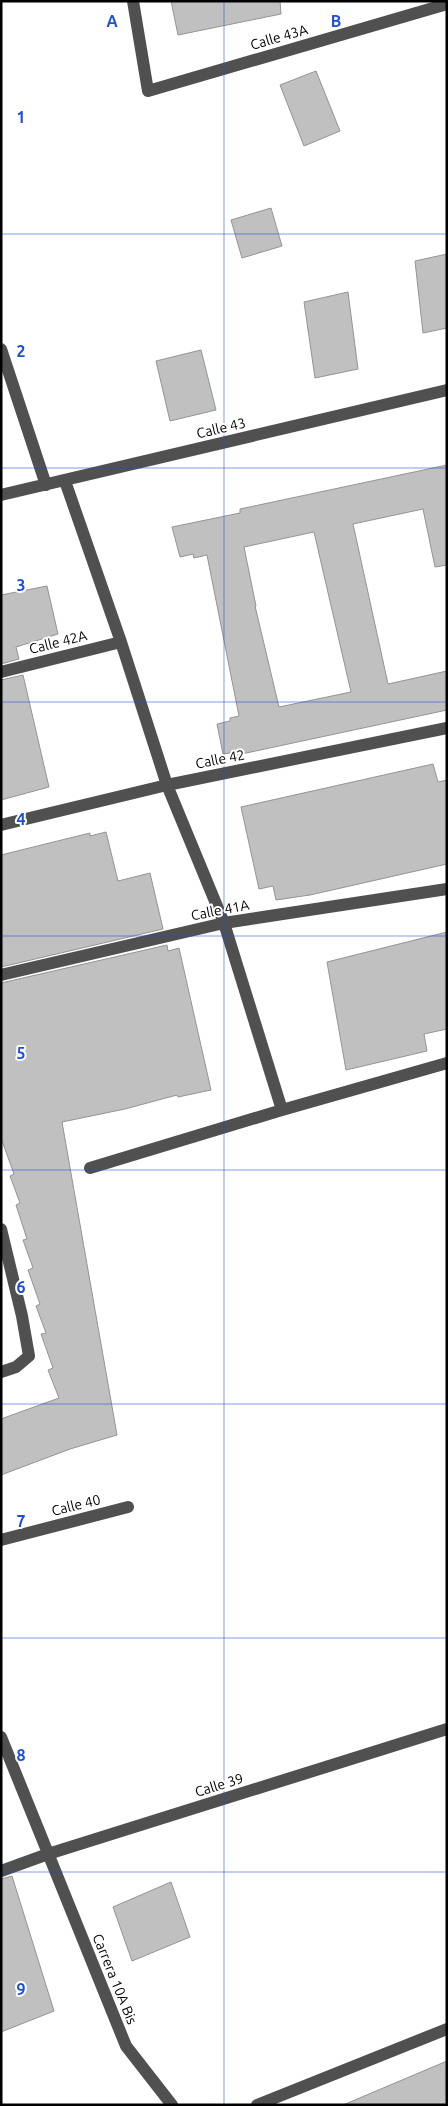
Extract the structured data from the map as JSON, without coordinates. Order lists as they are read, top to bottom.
{
  "streets": {
    "street": [
      "Calle 43A",
      "Calle 43",
      "Calle 42A",
      "Calle 42",
      "Calle 41A",
      "Calle 40",
      "Calle 39",
      "Carrera 10A Bis"
    ]
  },
  "crossings": [
    ["Calle 39", "Carrera 10A Bis"]
  ],
  "grid": {
    "columns": ["A", "B"],
    "rows": [
      "1",
      "2",
      "3",
      "4",
      "5",
      "6",
      "7",
      "8",
      "9"
    ]
  }
}
